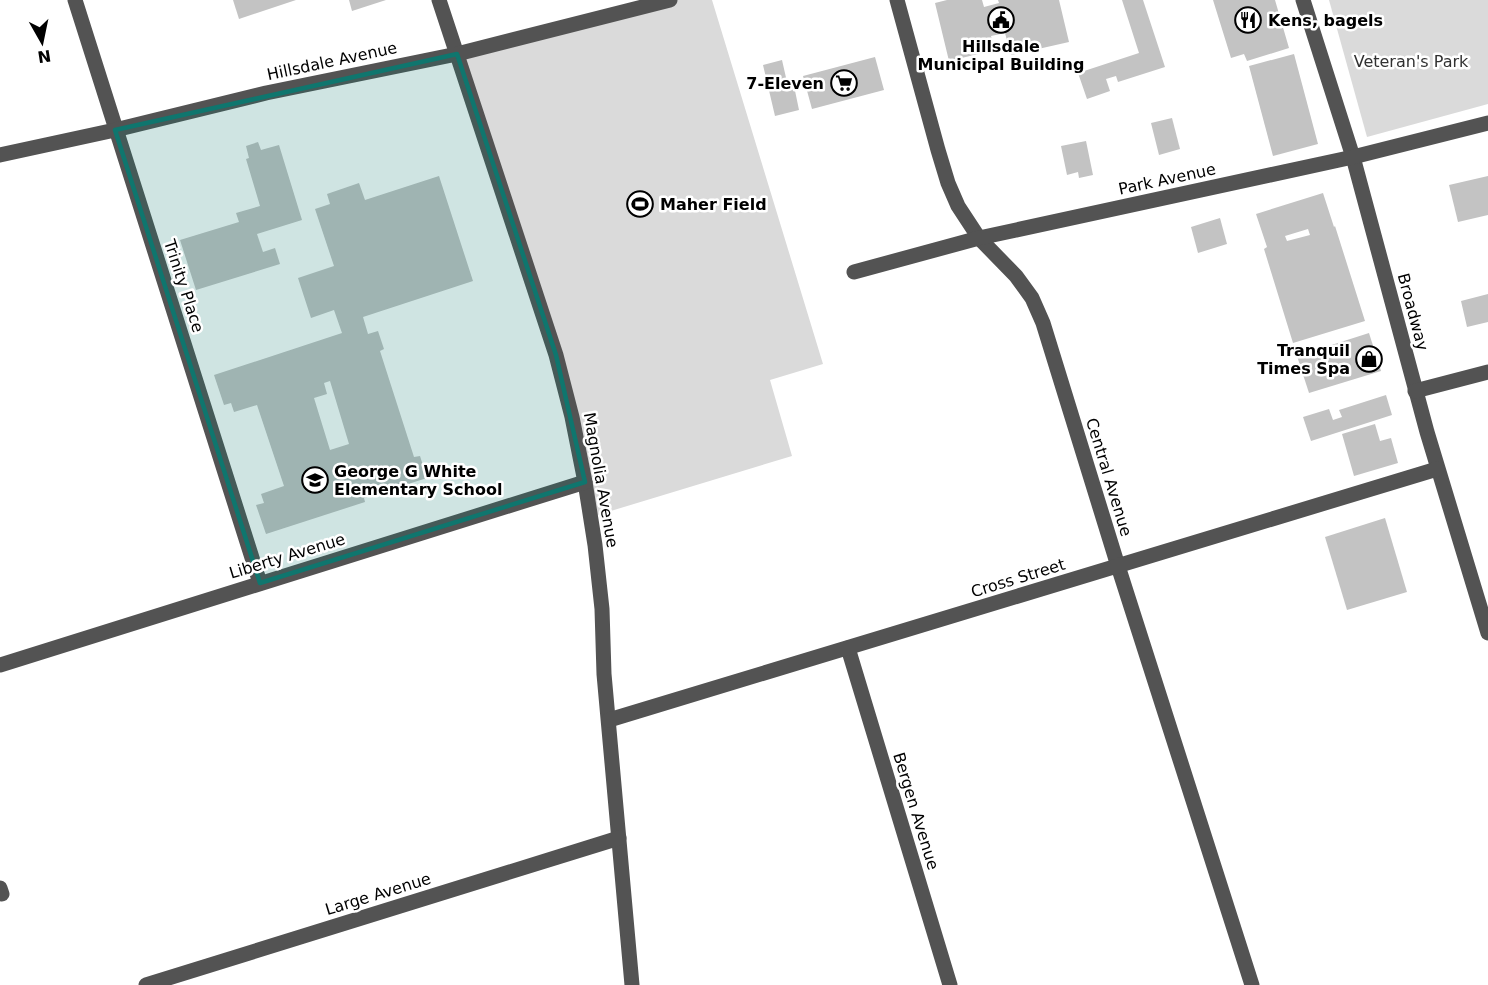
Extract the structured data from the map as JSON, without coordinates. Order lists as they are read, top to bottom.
{
  "streets": {
    "street": [
      "Hillsdale Avenue",
      "Park Avenue",
      "Trinity Place",
      "Broadway",
      "Central Avenue",
      "Magnolia Avenue",
      "Liberty Avenue",
      "Cross Street",
      "Bergen Avenue",
      "Large Avenue"
    ]
  },
  "crossings": [
    ["Hillsdale Avenue", "Trinity Place"],
    ["Hillsdale Avenue", "Magnolia Avenue"],
    ["Park Avenue", "Broadway"],
    ["Park Avenue", "Central Avenue"],
    ["Trinity Place", "Liberty Avenue"],
    ["Broadway", "Cross Street"],
    ["Central Avenue", "Cross Street"],
    ["Magnolia Avenue", "Liberty Avenue"],
    ["Magnolia Avenue", "Cross Street"],
    ["Magnolia Avenue", "Large Avenue"],
    ["Cross Street", "Bergen Avenue"]
  ],
  "parks": ["Veteran's Park"],
  "places": {
    "public building": ["Hillsdale Municipal Building"],
    "restaurant": ["Kens, bagels"],
    "supermarket": ["7-Eleven"],
    "sports": ["Maher Field"],
    "shop": ["Tranquil Times Spa"],
    "school or university": ["George G White Elementary School"]
  },
  "north": "bottom"
}
